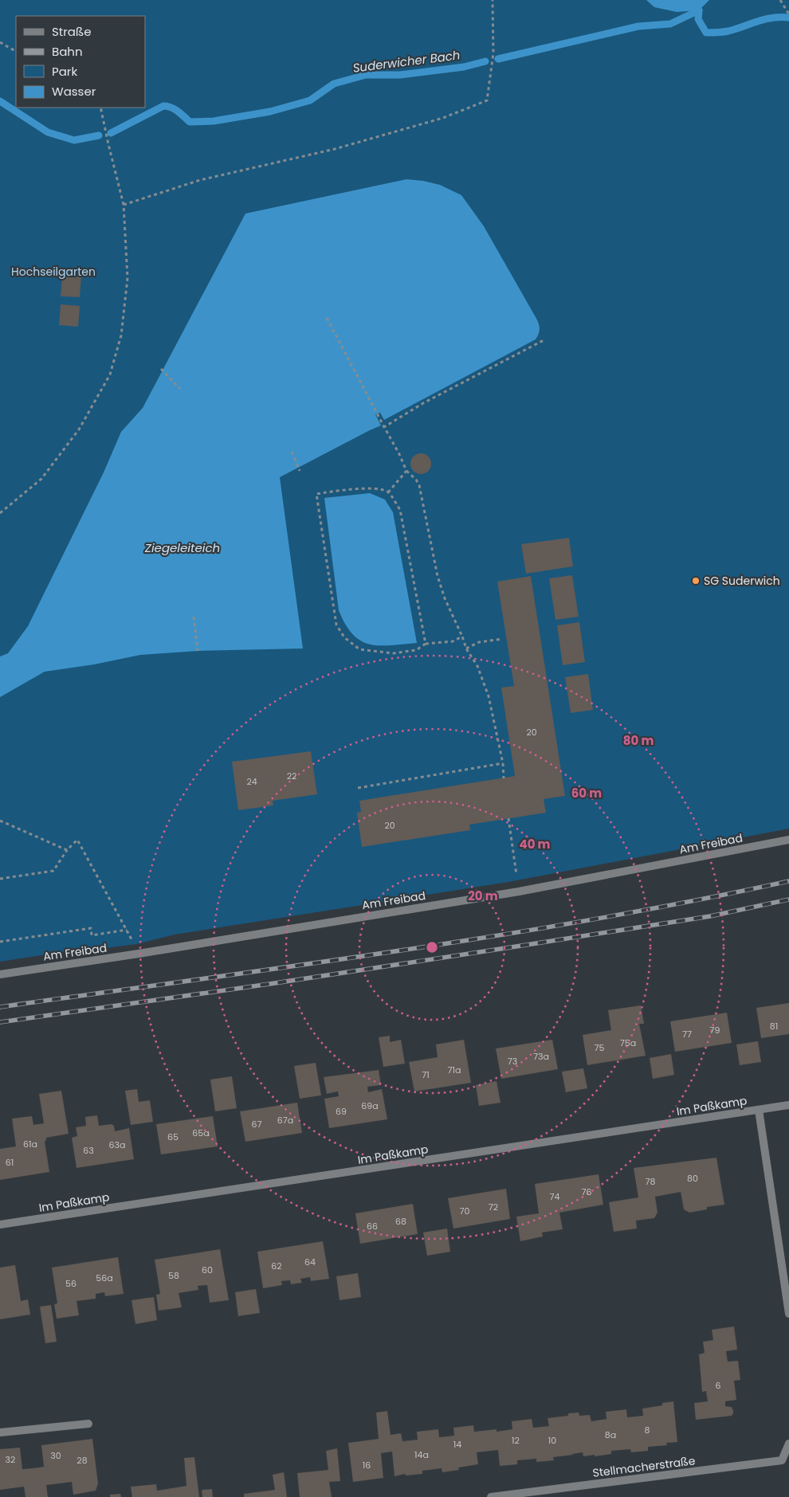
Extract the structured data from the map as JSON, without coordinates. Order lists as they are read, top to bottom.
{
  "streets": {
    "street": ["Am Freibad", "Im Paßkamp", "Stellmacherstraße"]
  },
  "water": ["Suderwicher Bach", "Ziegeleiteich"],
  "parks": ["Hochseilgarten"],
  "places": ["SG Suderwich"],
  "house_numbers": [
    "20",
    "22",
    "24",
    "20",
    "81",
    "79",
    "77",
    "75a",
    "75",
    "73a",
    "73",
    "71a",
    "71",
    "69a",
    "69",
    "67a",
    "67",
    "65a",
    "65",
    "61a",
    "63a",
    "63",
    "61",
    "80",
    "78",
    "76",
    "74",
    "72",
    "70",
    "68",
    "66",
    "64",
    "62",
    "60",
    "58",
    "56a",
    "56",
    "6",
    "8",
    "8a",
    "12",
    "10",
    "14",
    "14a",
    "30",
    "32",
    "28",
    "16"
  ],
  "legend": [
    "Straße",
    "Bahn",
    "Park",
    "Wasser"
  ],
  "rings": [
    "80 m",
    "60 m",
    "40 m",
    "20 m"
  ]
}
